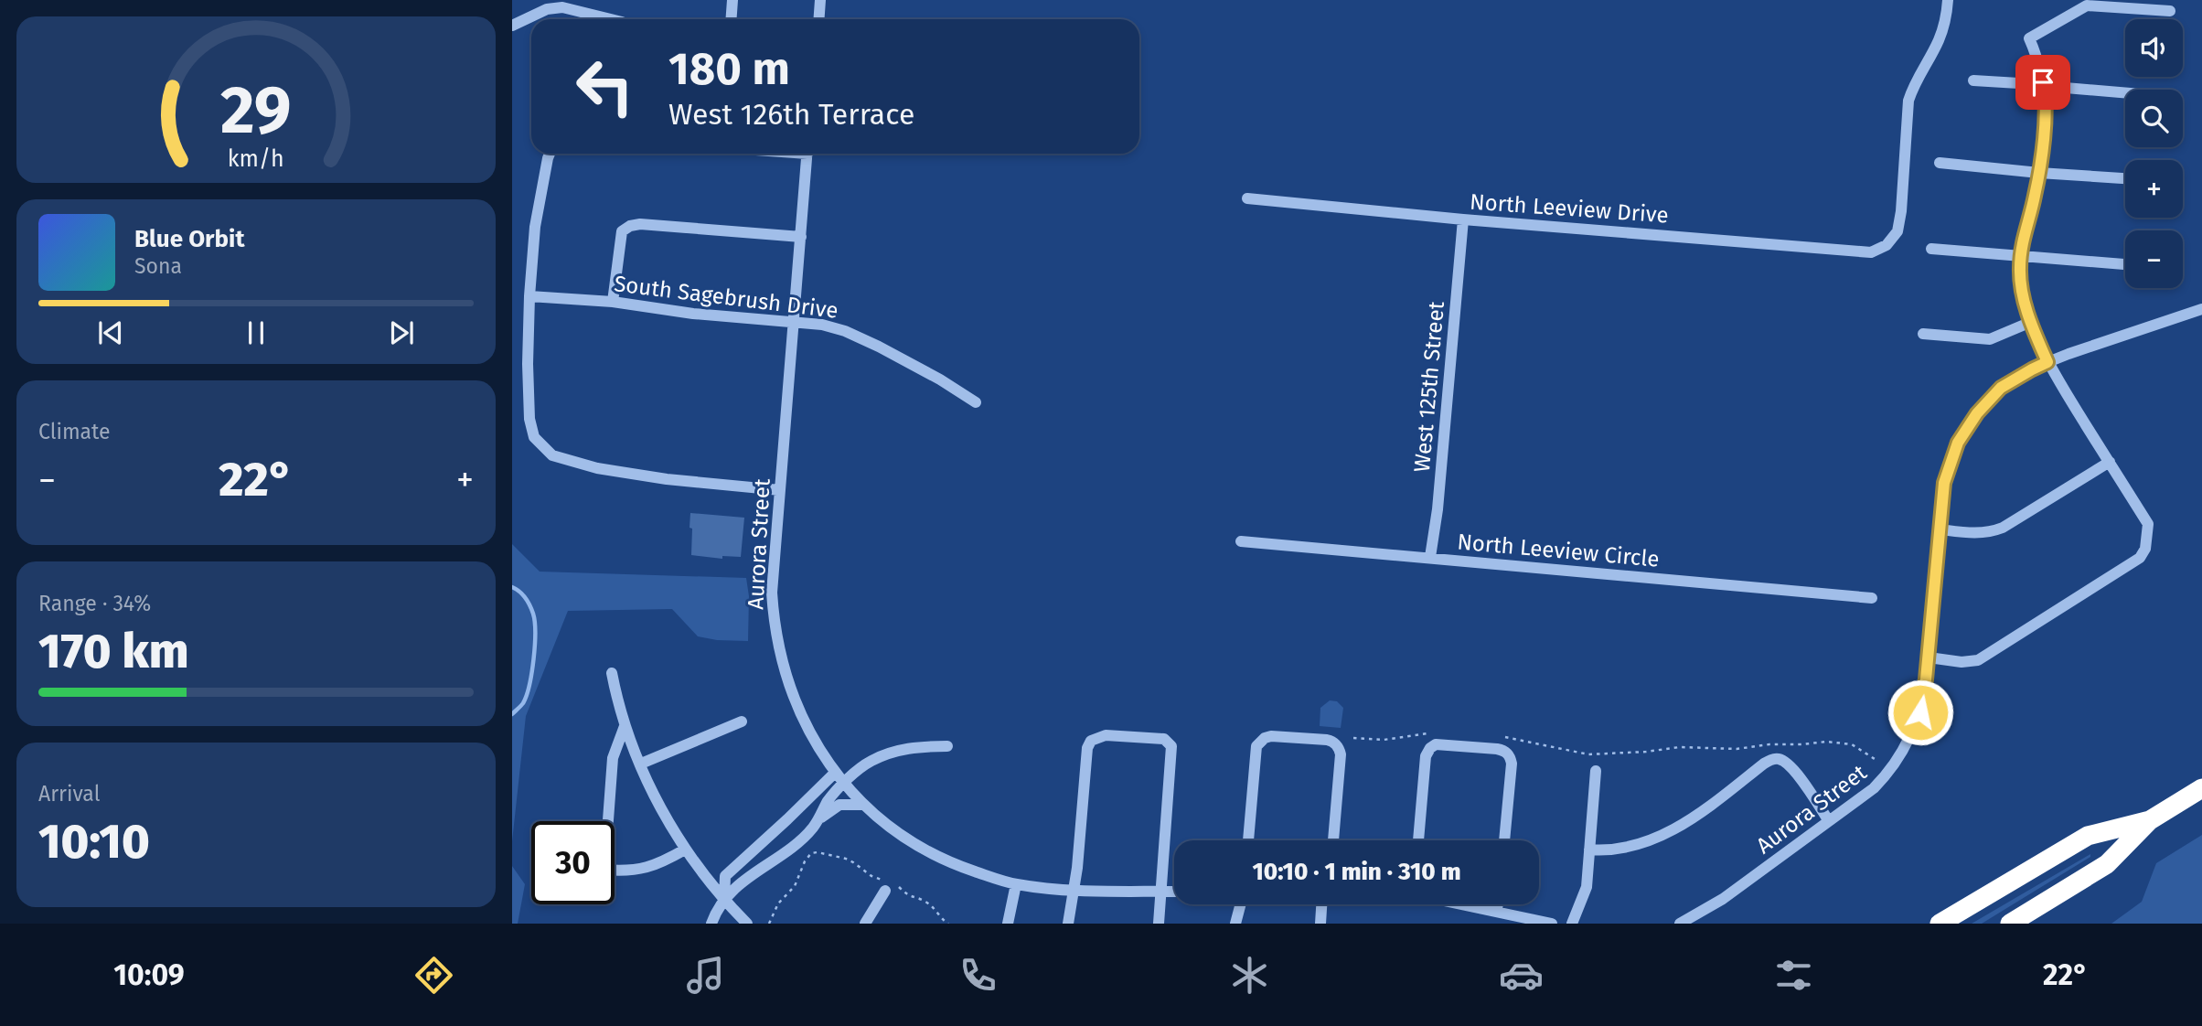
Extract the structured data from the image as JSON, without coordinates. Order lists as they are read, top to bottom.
{
  "streets": {
    "street": [
      "North Leeview Drive",
      "South Sagebrush Drive",
      "West 125th Street",
      "Aurora Street",
      "North Leeview Circle"
    ]
  },
  "crossings": [
    ["North Leeview Drive", "West 125th Street"],
    ["South Sagebrush Drive", "Aurora Street"],
    ["West 125th Street", "North Leeview Circle"]
  ],
  "page": {
    "map_buttons": ["+", "−"],
    "turn": ["180 m", "West 126th Terrace"],
    "song": ["Blue Orbit", "Sona"],
    "tile": [
      "Climate",
      ["Range · 34%", "170 km"],
      ["Arrival", "10:10"]
    ],
    "heat": ["−", "22°", "+"],
    "limit": "30",
    "trip": "10:10 · 1 min · 310 m",
    "tabs": ["10:09", "22°"],
    "gauge": ["29", "km/h"]
  }
}
